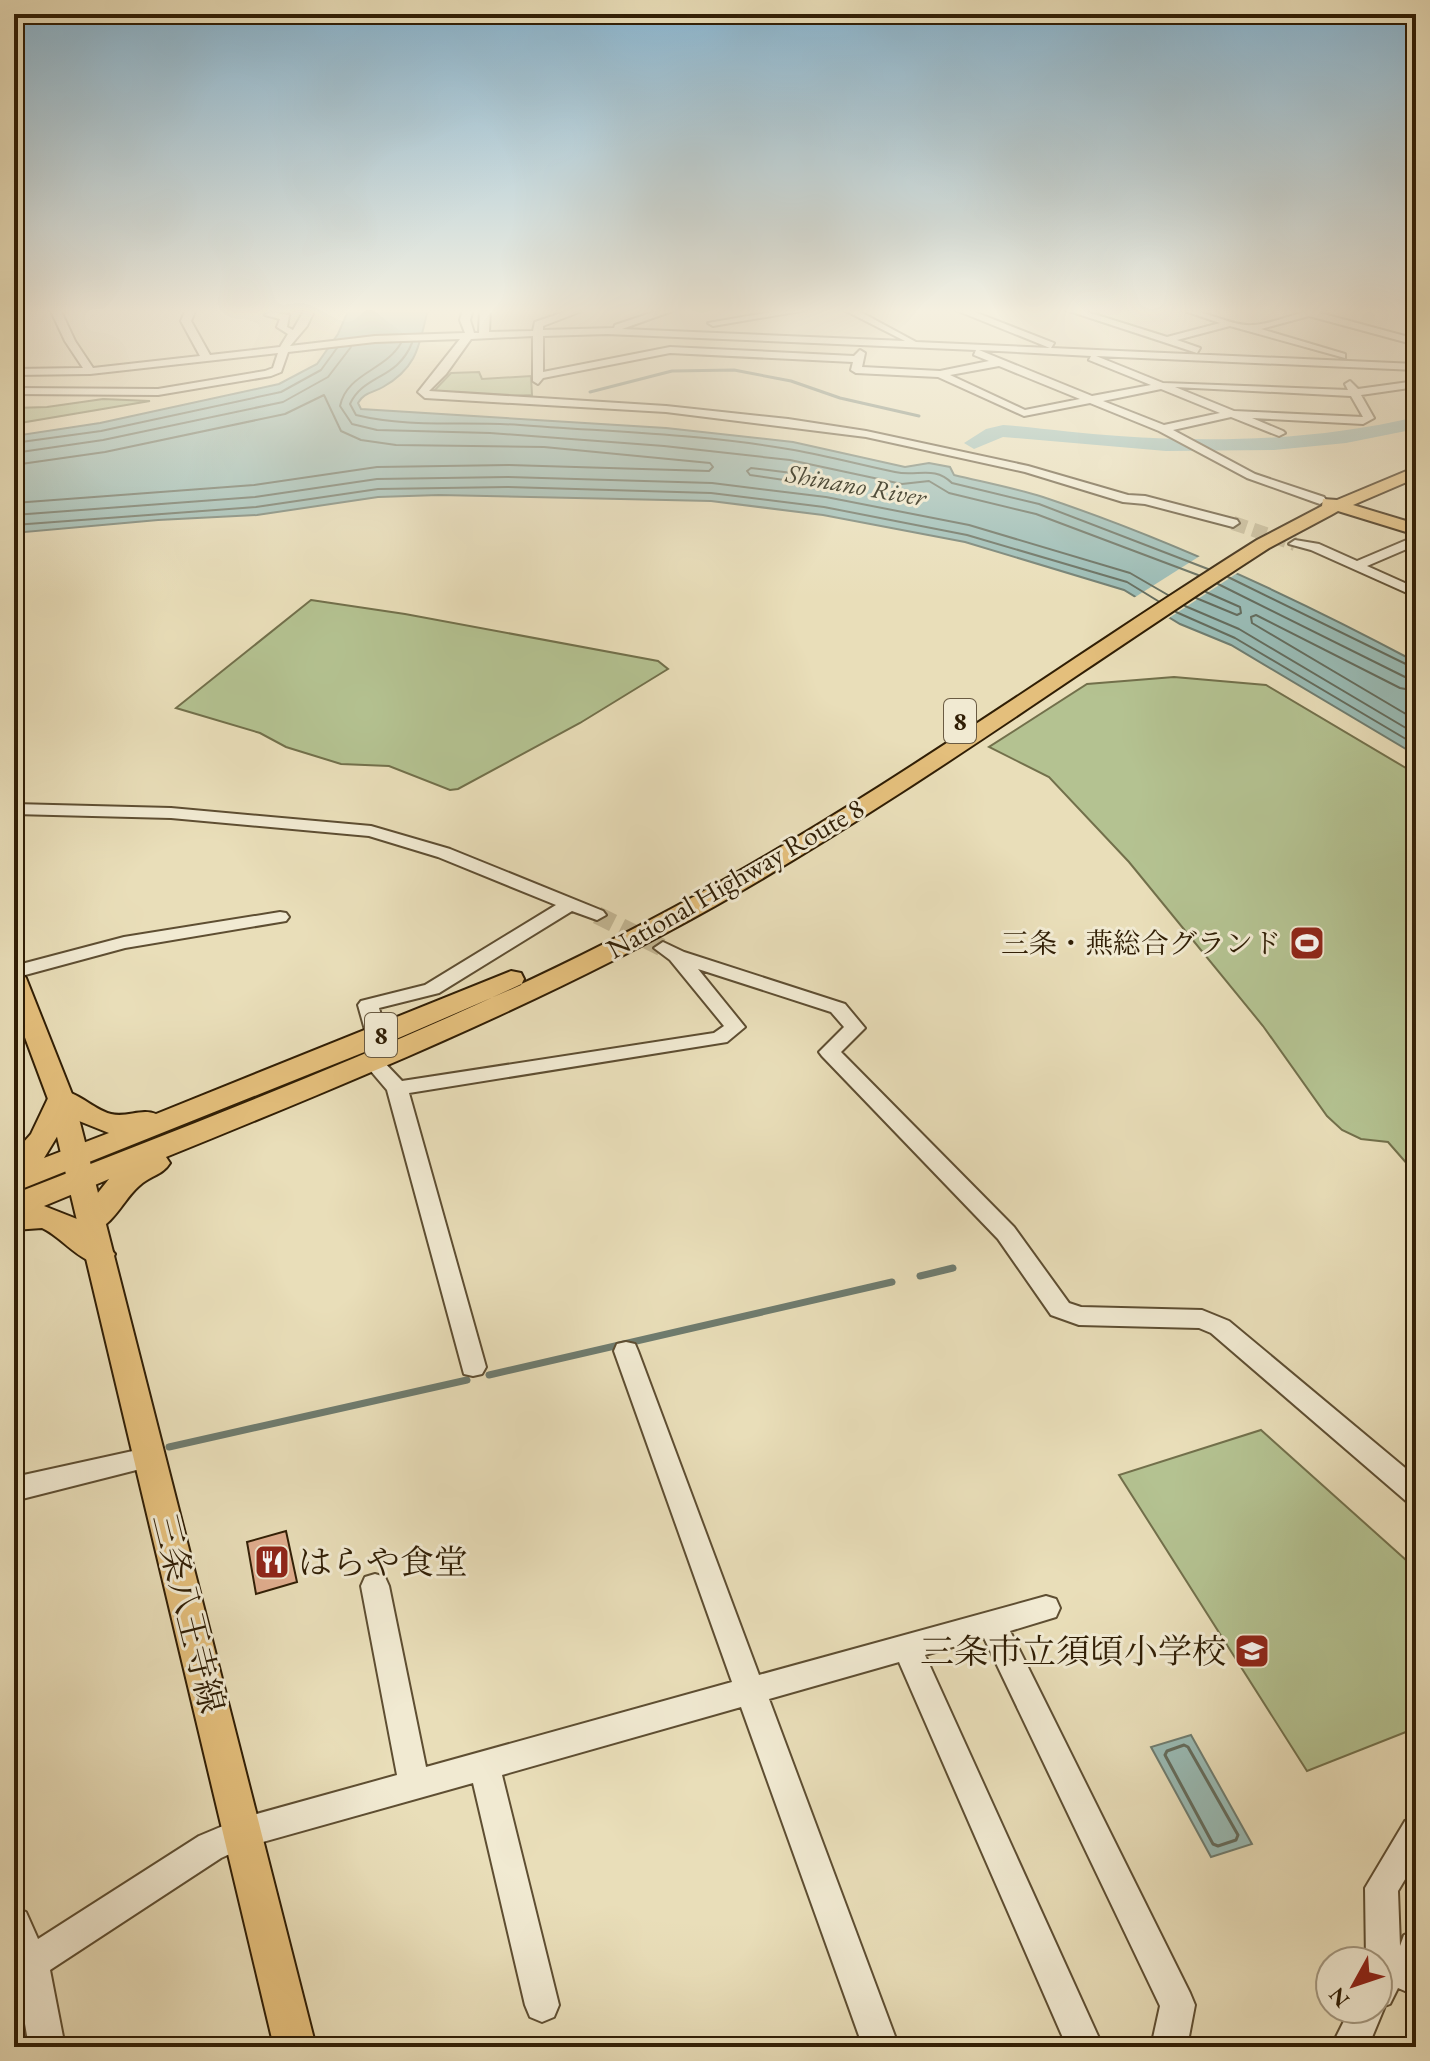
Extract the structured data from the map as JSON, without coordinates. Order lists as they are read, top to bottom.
{
  "streets": {
    "highway": ["8", "National Highway Route 8"],
    "main road": ["三条八王寺線"]
  },
  "crossings": [
    ["National Highway Route 8", "三条八王寺線"]
  ],
  "water": ["Shinano River"],
  "places": {
    "sports": ["三条・燕総合グランド"],
    "restaurant": ["はらや食堂"],
    "school or university": ["三条市立須頃小学校"]
  },
  "north": "bottom left"
}
